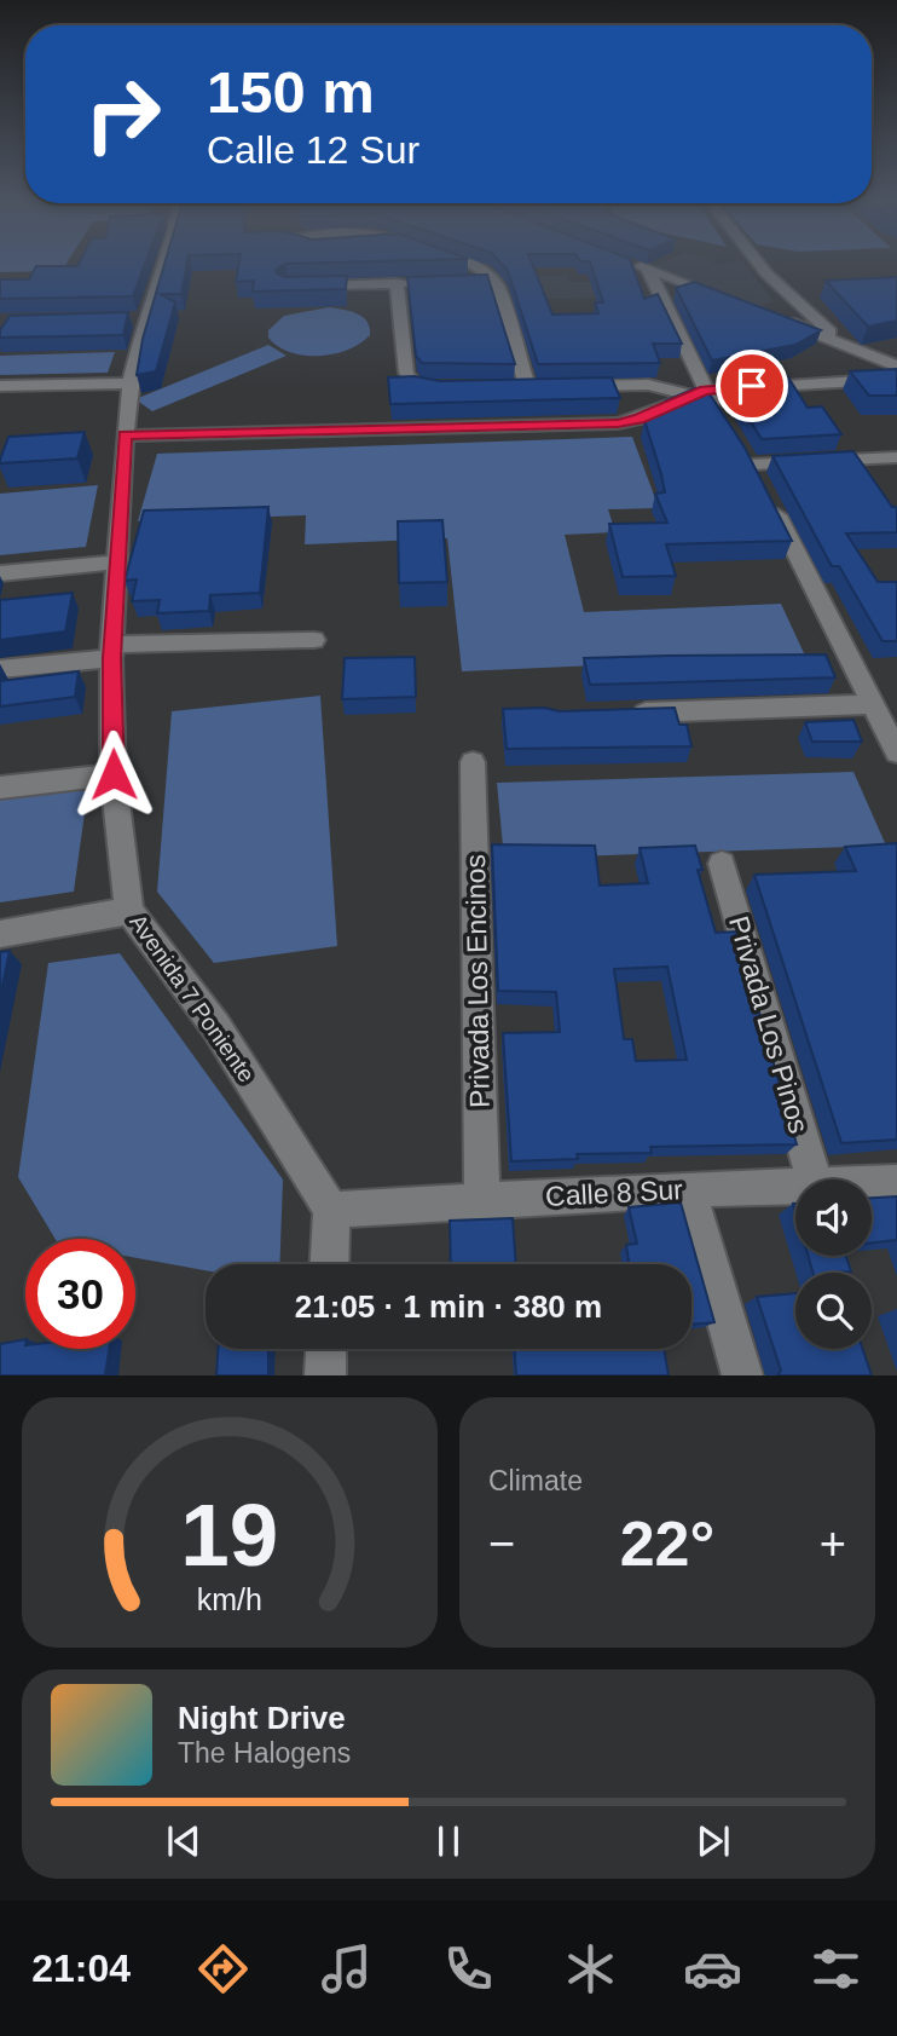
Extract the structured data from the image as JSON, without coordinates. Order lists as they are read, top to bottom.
{
  "streets": {
    "street": [
      "Privada Los Encinos",
      "Avenida 7 Poniente",
      "Privada Los Pinos",
      "Calle 8 Sur"
    ]
  },
  "crossings": [
    ["Privada Los Encinos", "Calle 8 Sur"],
    ["Avenida 7 Poniente", "Calle 8 Sur"]
  ],
  "page": {
    "turn": ["150 m", "Calle 12 Sur"],
    "limit": "30",
    "trip": "21:05 · 1 min · 380 m",
    "tile": "Climate",
    "heat": ["−", "22°", "+"],
    "song": ["Night Drive", "The Halogens"],
    "tabs": "21:04",
    "gauge": ["19", "km/h"]
  }
}
